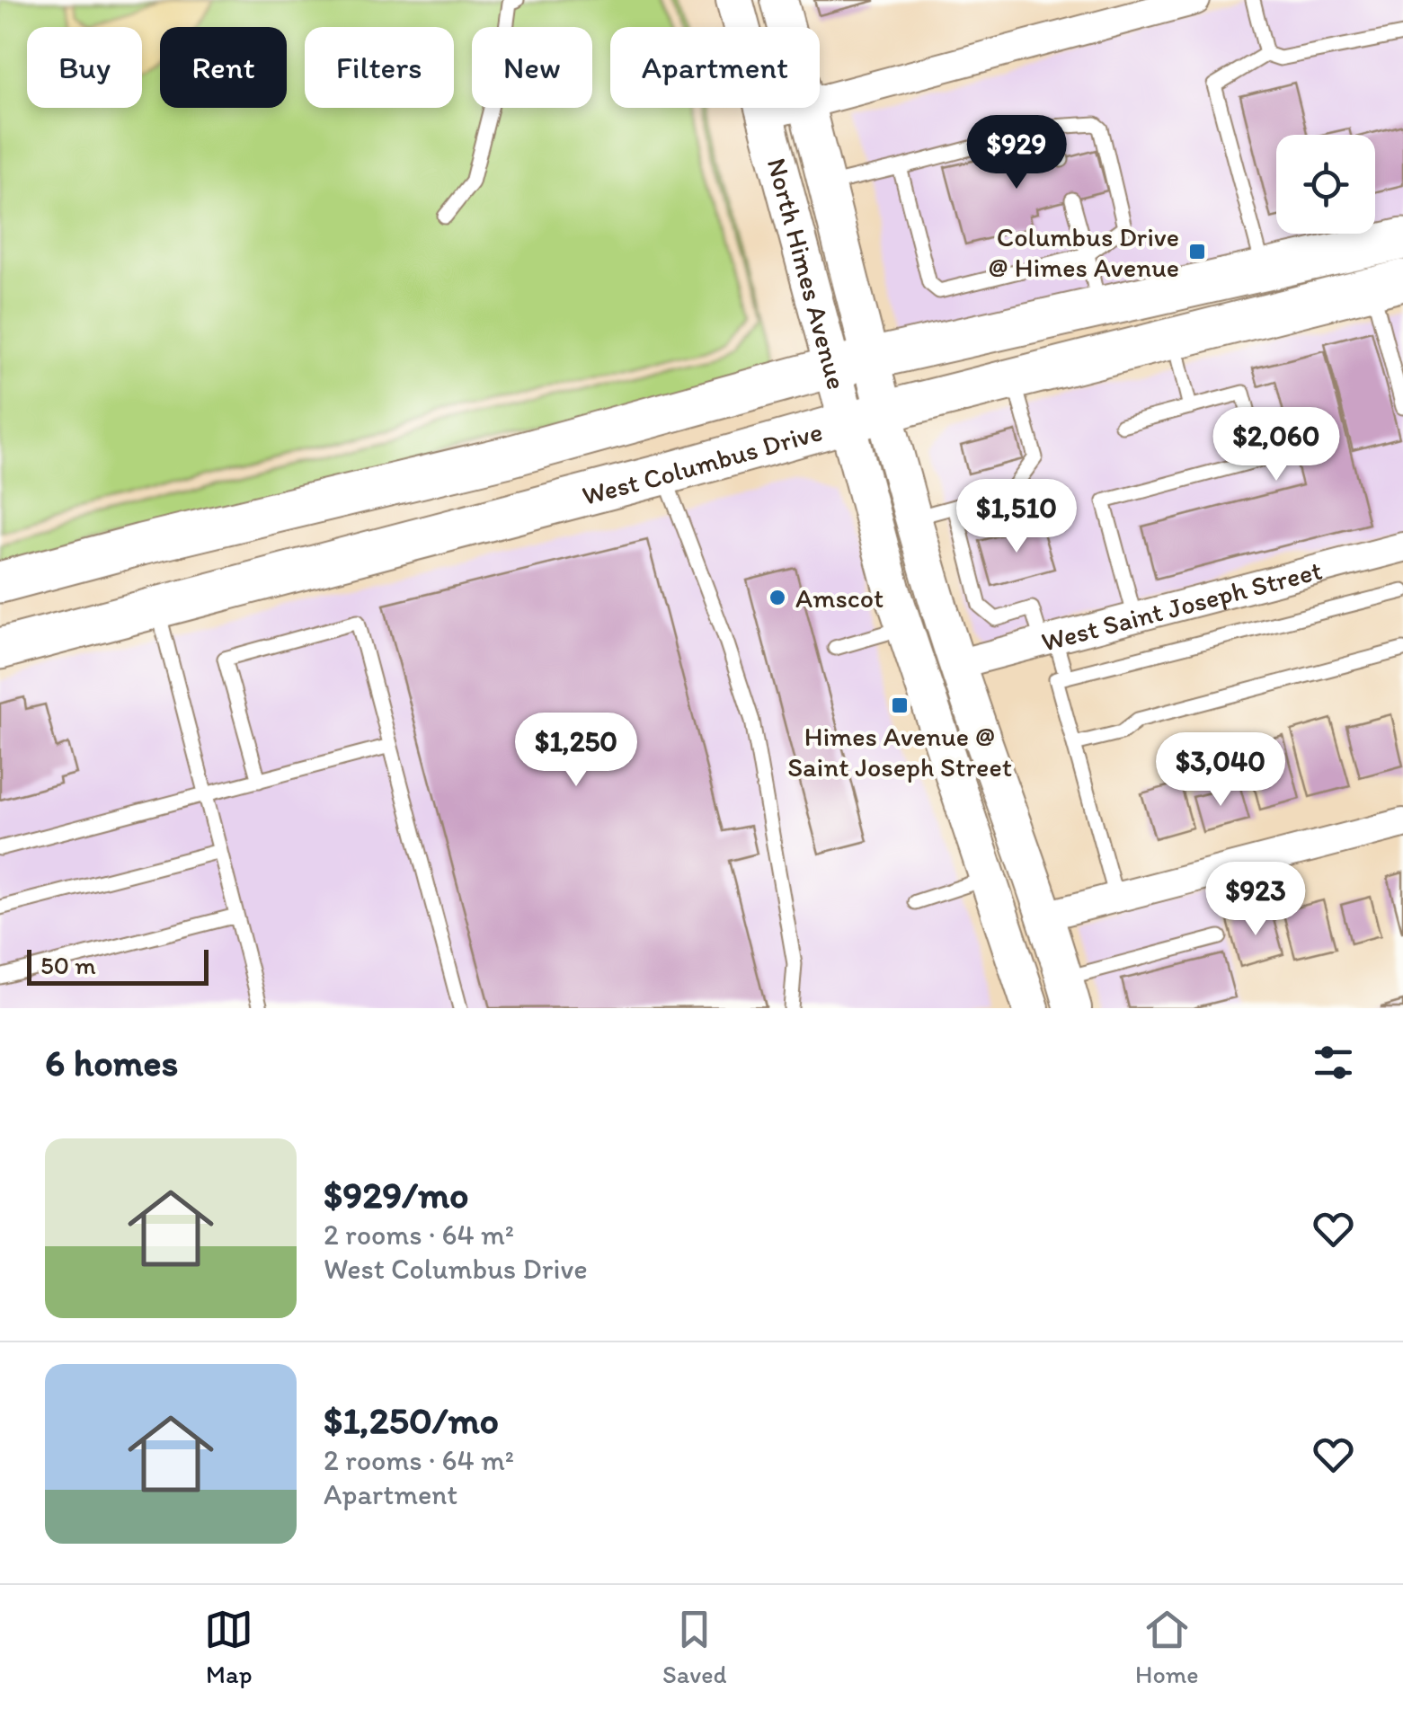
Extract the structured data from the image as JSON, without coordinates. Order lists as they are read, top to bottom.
{
  "streets": {
    "main road": ["West Columbus Drive"],
    "street": ["North Himes Avenue", "West Saint Joseph Street"]
  },
  "crossings": [
    ["North Himes Avenue", "West Columbus Drive"],
    ["North Himes Avenue", "West Saint Joseph Street"]
  ],
  "places": {
    "transit": ["Columbus Drive @ Himes Avenue", "Himes Avenue @ Saint Joseph Street"],
    "other": ["Amscot"]
  },
  "scale_bar": "50 m",
  "page": {
    "chip": [
      "Buy",
      "Rent",
      "Filters",
      "New",
      "Apartment"
    ],
    "price": [
      "$929",
      "$2,060",
      "$1,510",
      "$1,250",
      "$3,040",
      "$923"
    ],
    "scale": "50 m",
    "heading": "6 homes",
    "list": [
      {
        "name": "$929/mo",
        "note": "2 rooms · 64 m² · West Columbus Drive"
      },
      {
        "name": "$1,250/mo",
        "note": "2 rooms · 64 m² · Apartment"
      }
    ],
    "tabs": ["Map", "Saved", "Home"]
  }
}
